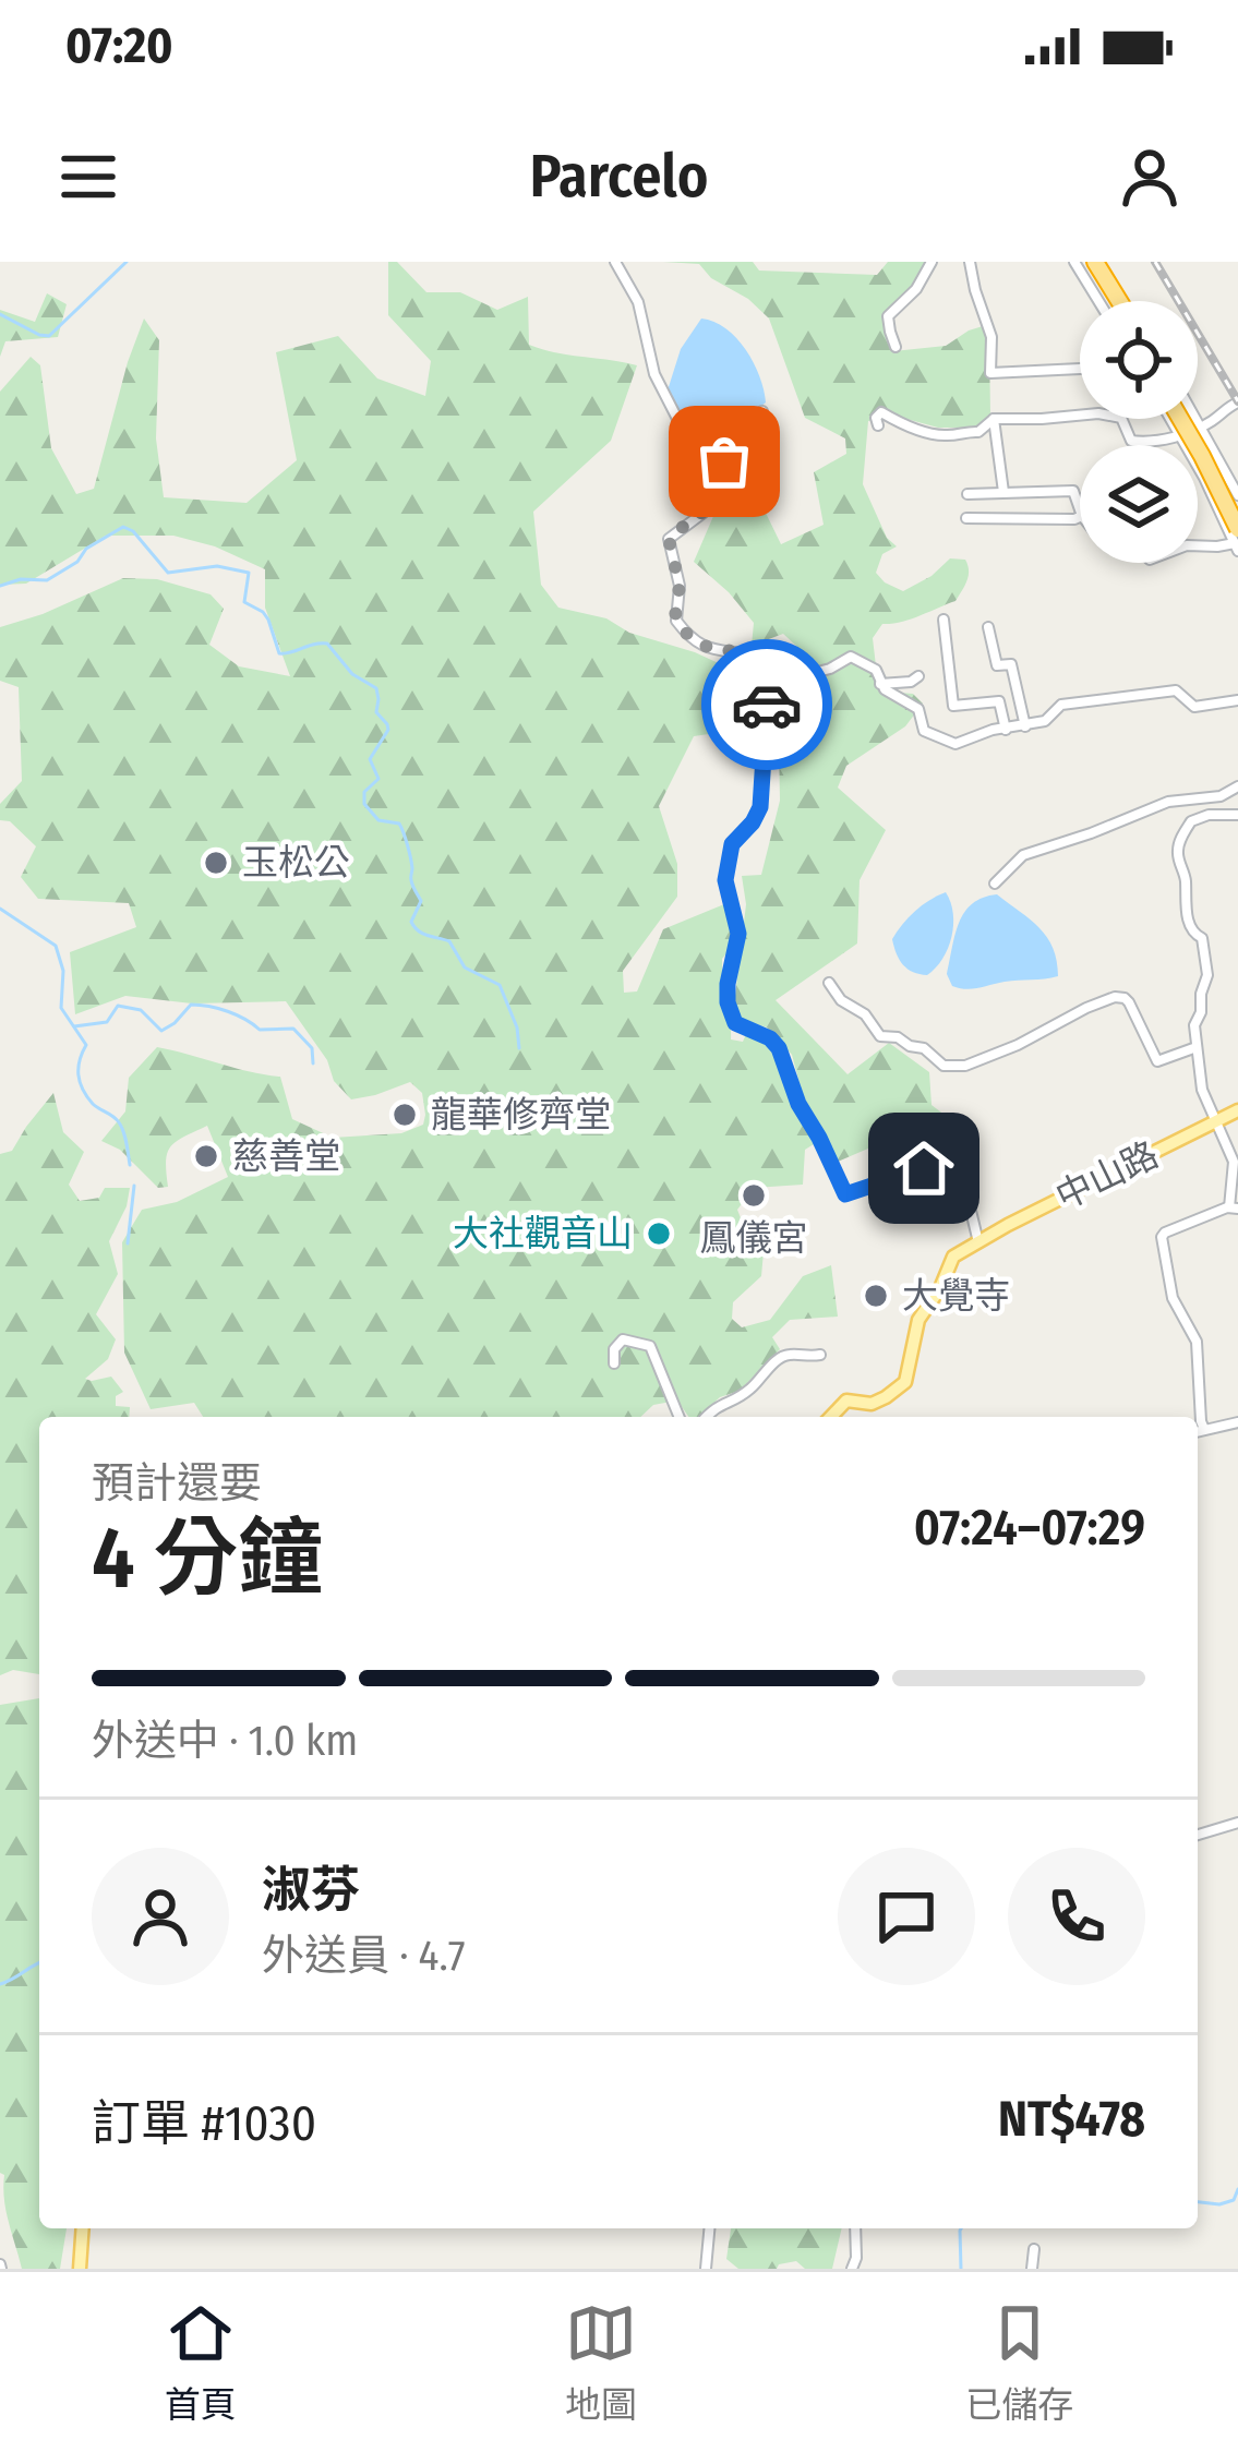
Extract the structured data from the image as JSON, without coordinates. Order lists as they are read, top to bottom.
{
  "streets": {
    "main road": ["中山路"]
  },
  "places": [
    "玉松公",
    "龍華修齊堂",
    "慈善堂",
    "鳳儀宮",
    "大社觀音山",
    "大覺寺"
  ],
  "page": {
    "status": "07:20",
    "header": "Parcelo",
    "heading": ["4 分鐘", "預計還要", "07:24–07:29"],
    "panel": [
      "淑芬",
      "外送員 · 4.7",
      "訂單 #1030",
      "NT$478"
    ],
    "bar": "外送中 · 1.0 km",
    "tabs": ["首頁", "地圖", "已儲存"]
  }
}
